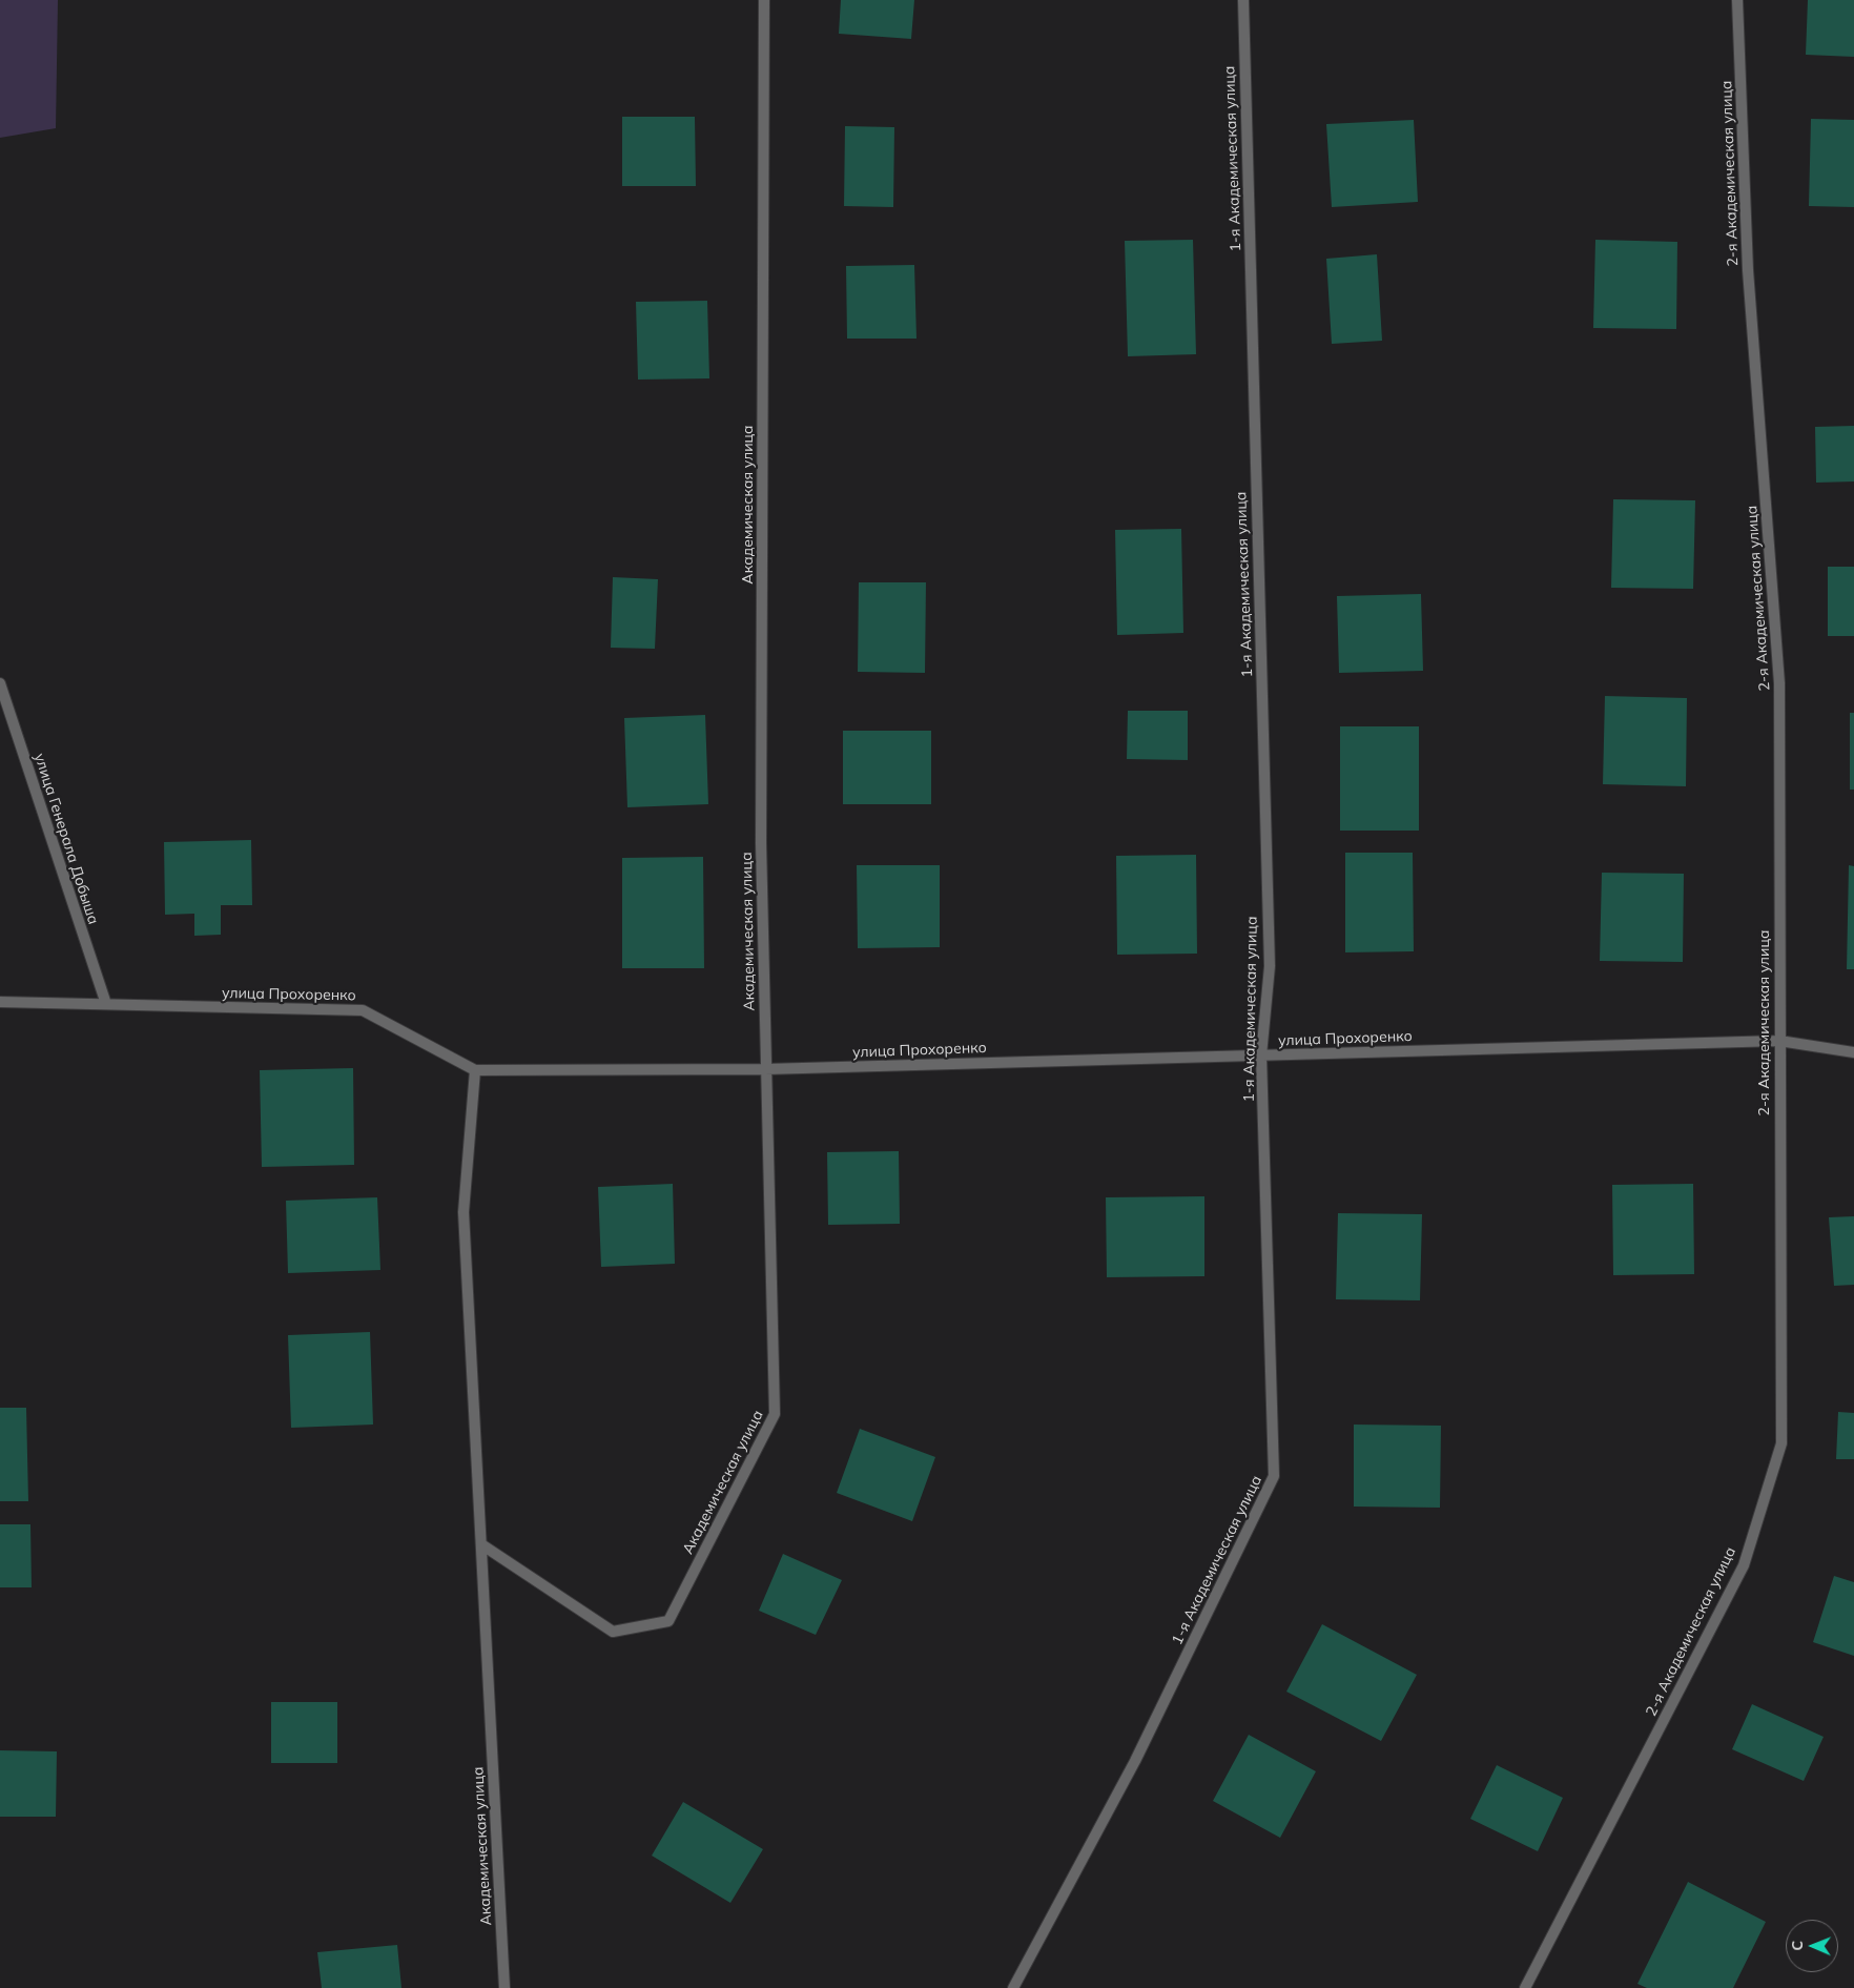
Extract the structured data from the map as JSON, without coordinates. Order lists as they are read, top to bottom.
{
  "streets": {
    "street": [
      "1-я Академическая улица",
      "2-я Академическая улица",
      "Академическая улица",
      "улица Генерала Добыша",
      "улица Прохоренко"
    ]
  },
  "crossings": [
    ["1-я Академическая улица", "улица Прохоренко"],
    ["2-я Академическая улица", "улица Прохоренко"],
    ["Академическая улица", "улица Прохоренко"],
    ["улица Генерала Добыша", "улица Прохоренко"]
  ],
  "north": "left"
}
